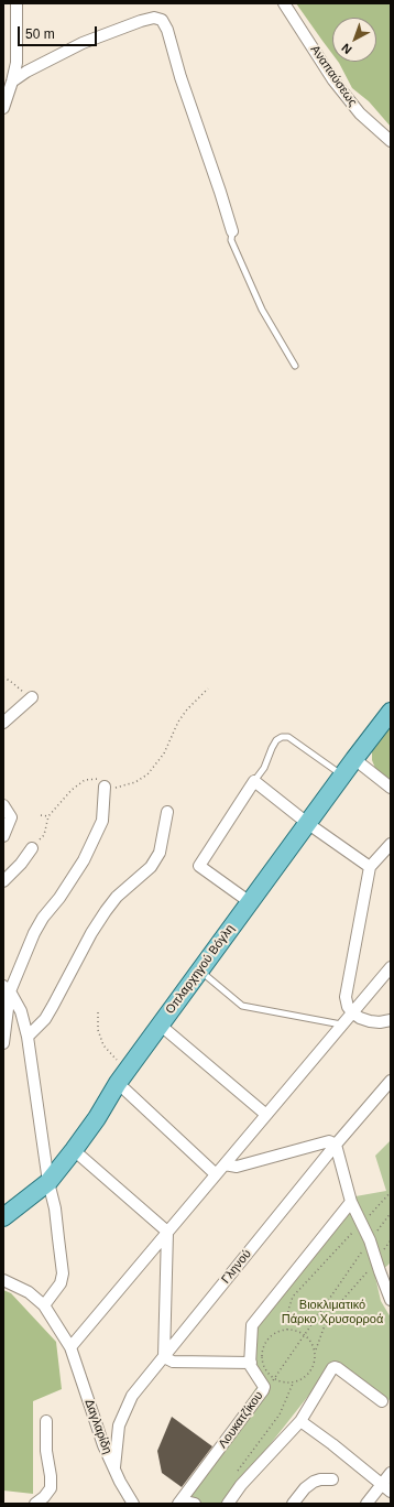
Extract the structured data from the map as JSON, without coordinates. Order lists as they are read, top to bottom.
{
  "streets": {
    "main road": ["Οπλαρχηγού Βόγλη"],
    "street": [
      "Αναπαύσεως",
      "Γληνού",
      "Λουκατζίκου",
      "Δαγλαρίδη"
    ]
  },
  "crossings": [
    ["Γληνού", "Δαγλαρίδη"]
  ],
  "parks": ["Βιοκλιματικό Πάρκο Χρυσορροά"],
  "scale_bar": "50 m",
  "north": "bottom left"
}
